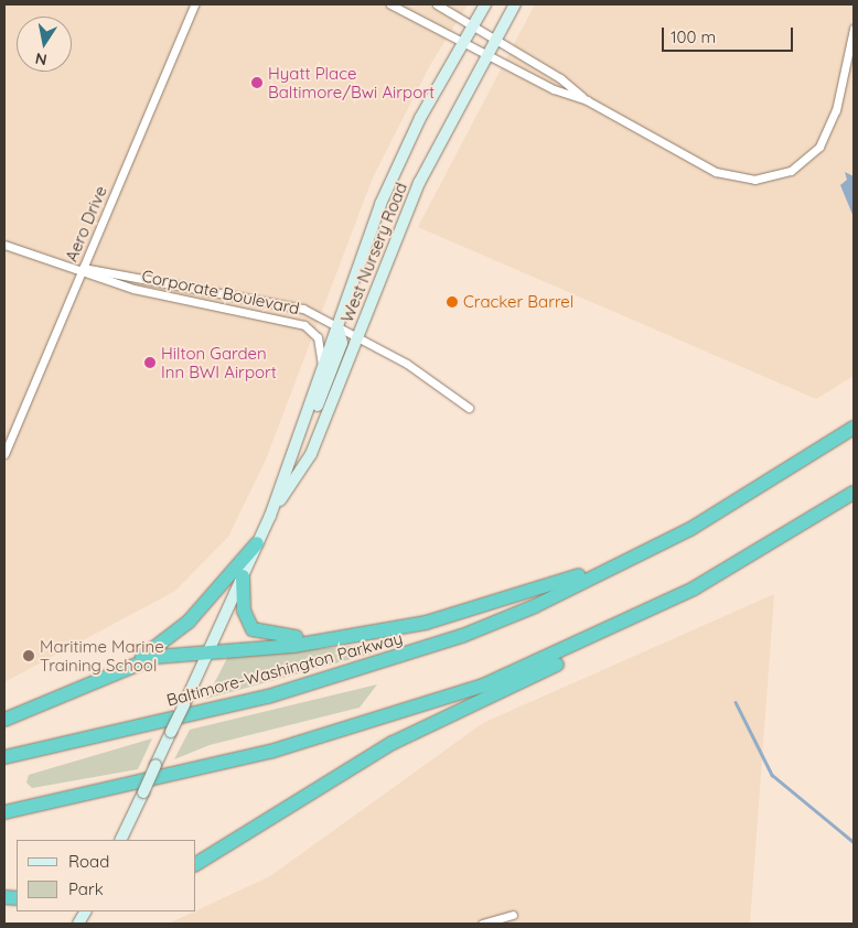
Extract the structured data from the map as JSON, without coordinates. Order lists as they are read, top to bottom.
{
  "streets": {
    "highway": ["Baltimore-Washington Parkway"],
    "main road": ["West Nursery Road"],
    "street": ["Aero Drive", "Corporate Boulevard"]
  },
  "crossings": [
    ["Aero Drive", "Corporate Boulevard"],
    ["West Nursery Road", "Corporate Boulevard"]
  ],
  "places": [
    "Hyatt Place Baltimore/Bwi Airport",
    "Cracker Barrel",
    "Hilton Garden Inn BWI Airport",
    "Maritime Marine Training School"
  ],
  "legend": ["Road", "Park"],
  "scale_bar": "100 m",
  "north": "bottom"
}
